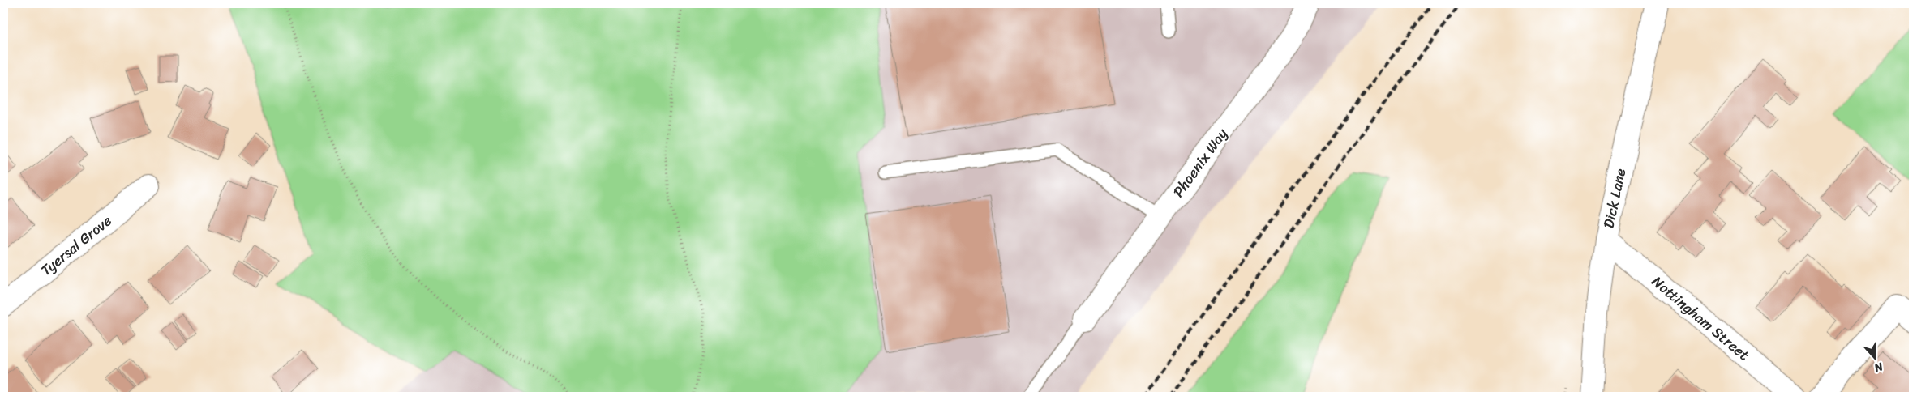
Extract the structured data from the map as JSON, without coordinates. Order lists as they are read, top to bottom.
{
  "streets": {
    "street": [
      "Phoenix Way",
      "Dick Lane",
      "Tyersal Grove",
      "Nottingham Street"
    ]
  },
  "crossings": [
    ["Dick Lane", "Nottingham Street"]
  ],
  "north": "bottom"
}
